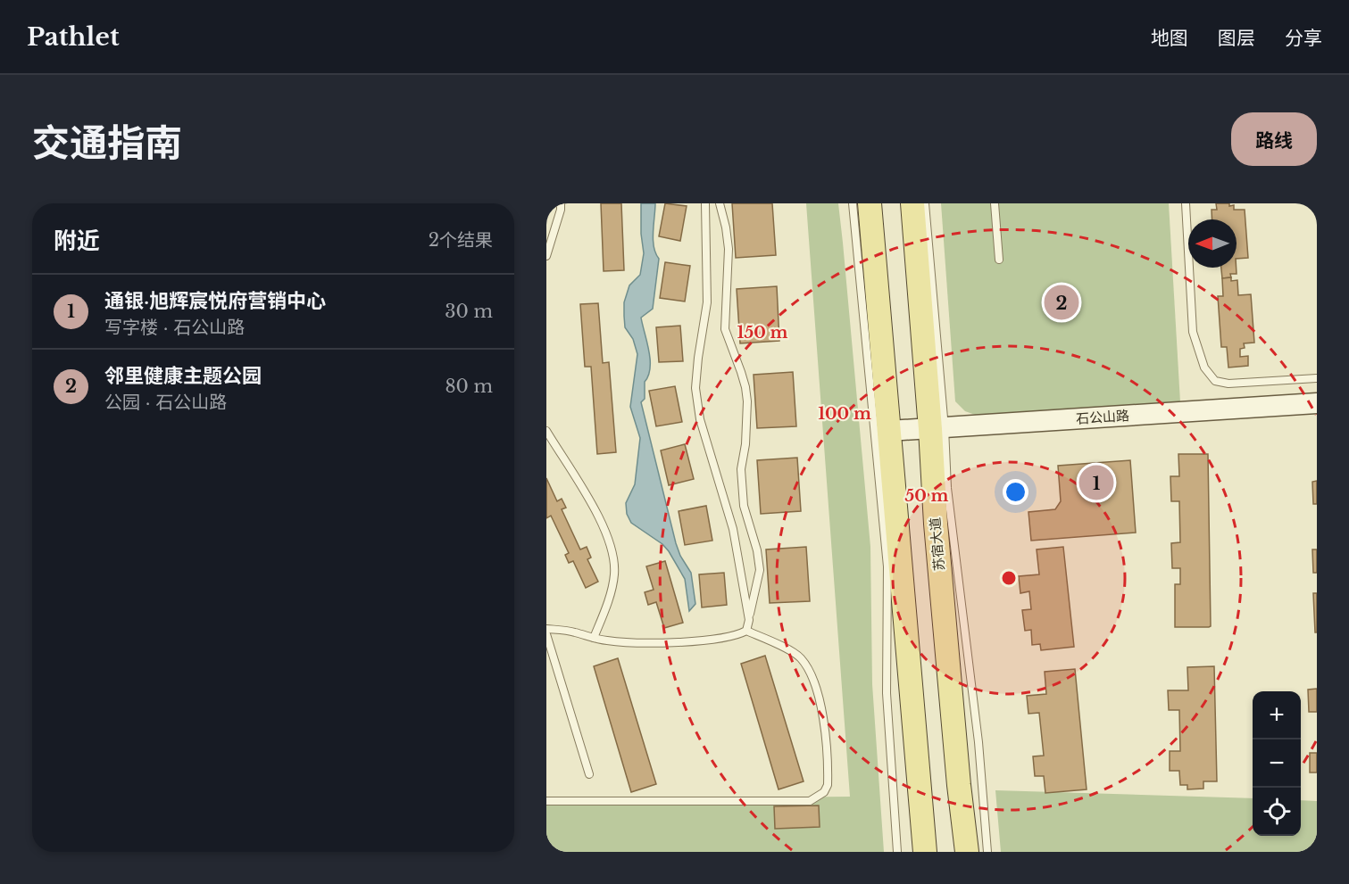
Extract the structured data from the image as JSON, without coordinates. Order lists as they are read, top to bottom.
{
  "streets": {
    "main road": ["苏宿大道"],
    "street": ["石公山路"]
  },
  "crossings": [
    ["石公山路", "苏宿大道"]
  ],
  "north": "left",
  "page": {
    "header": "Pathlet",
    "nav": ["地图", "图层", "分享"],
    "title": "交通指南",
    "buttons": "路线",
    "heading": ["附近", "2个结果"],
    "list": [
      {
        "mark": "1",
        "name": "通银·旭辉宸悦府营销中心",
        "note": "写字楼 · 石公山路",
        "value": "30 m"
      },
      {
        "mark": "2",
        "name": "邻里健康主题公园",
        "note": "公园 · 石公山路",
        "value": "80 m"
      }
    ],
    "pins": ["2", "1"],
    "map_buttons": ["+", "−"]
  },
  "rings": ["150 m", "100 m", "50 m"]
}
